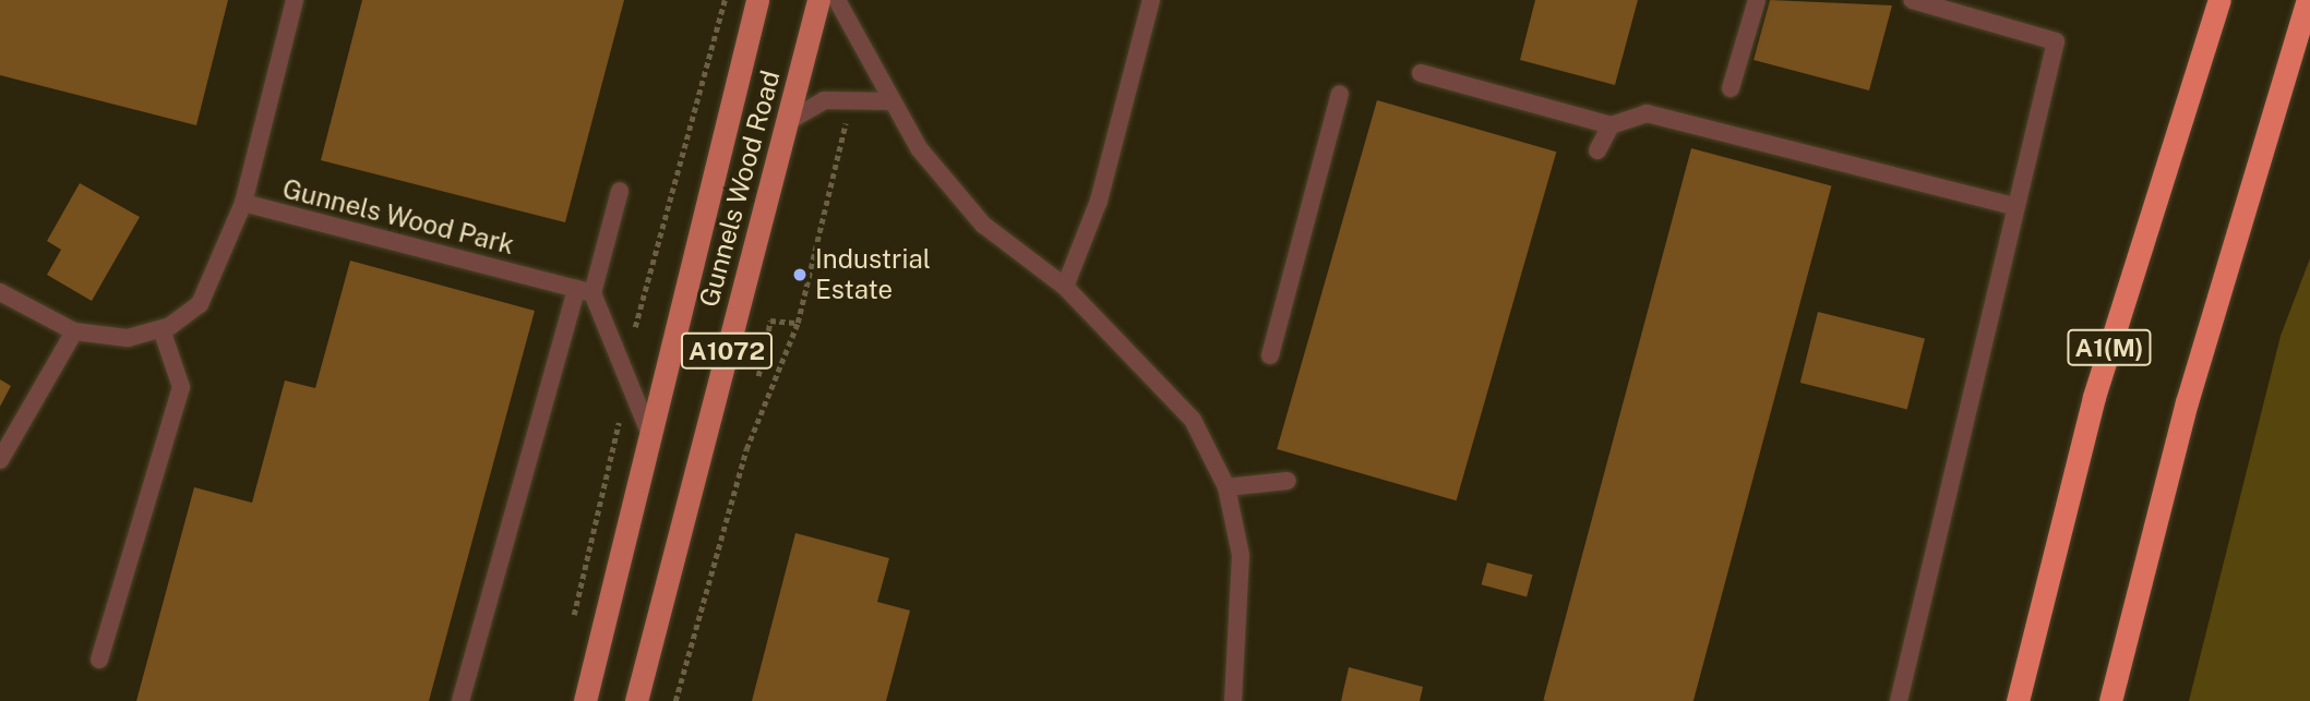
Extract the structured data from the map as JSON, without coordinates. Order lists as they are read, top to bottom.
{
  "streets": {
    "highway": ["A1(M)"],
    "main road": ["Gunnels Wood Road", "A1072"],
    "lane": ["Gunnels Wood Park"]
  },
  "places": ["Industrial Estate"]
}
